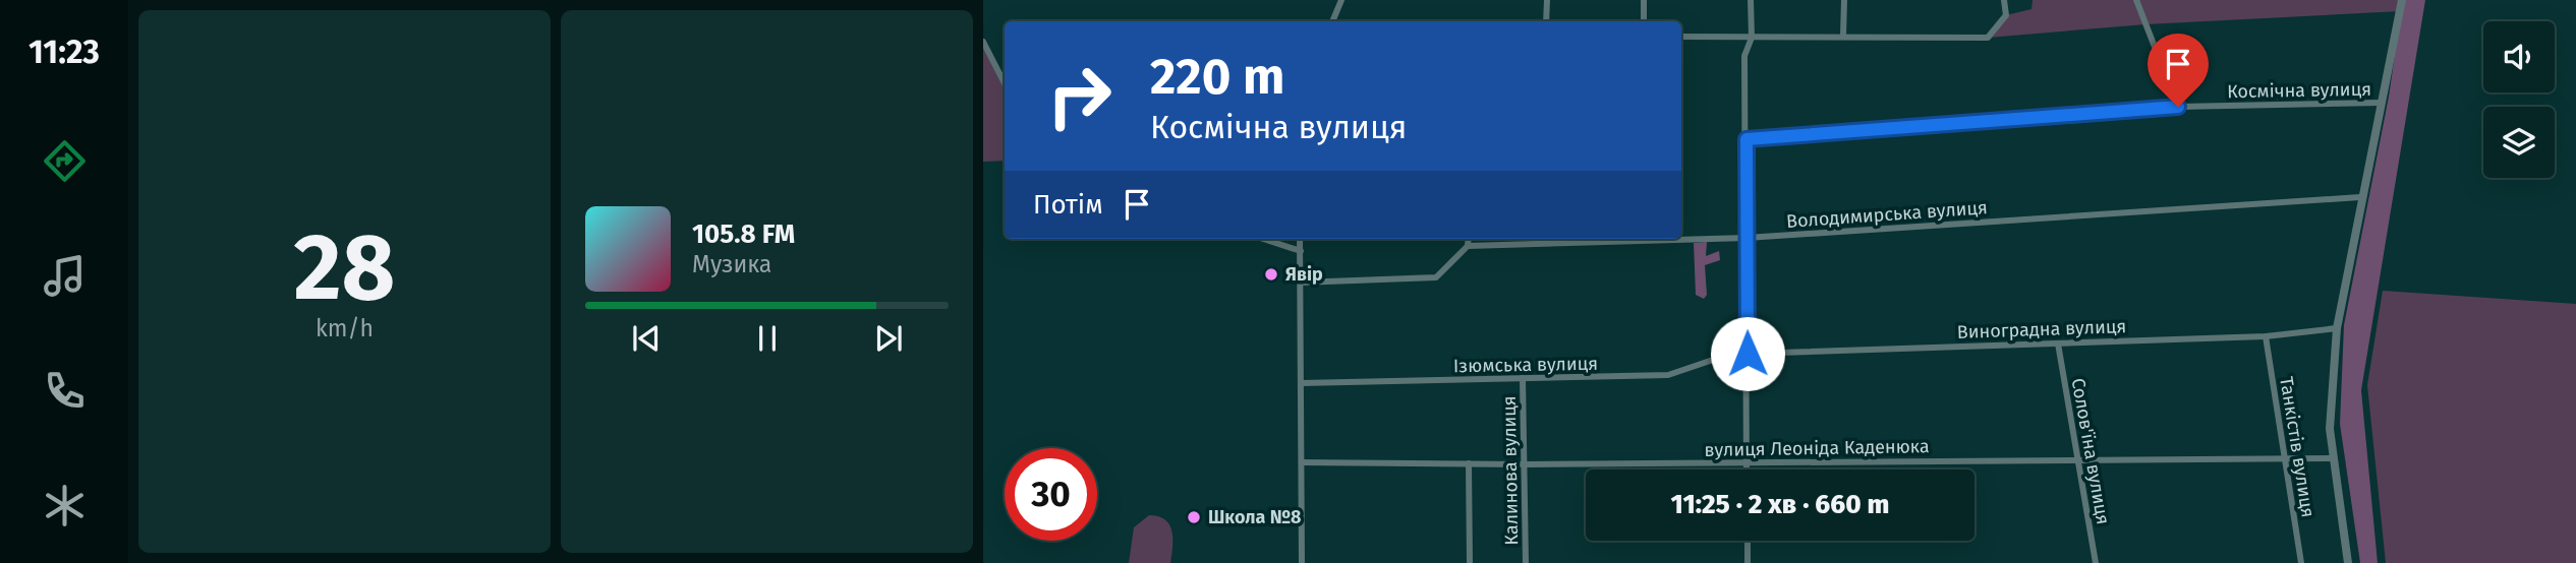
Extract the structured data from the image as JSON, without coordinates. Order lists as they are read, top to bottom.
{
  "streets": {
    "street": [
      "Космічна вулиця",
      "Володимирська вулиця",
      "Виноградна вулиця",
      "Ізюмська вулиця",
      "Танкістів вулиця",
      "вулиця Леоніда Каденюка",
      "Солов'їна вулиця",
      "Калинова вулиця"
    ]
  },
  "crossings": [
    ["Виноградна вулиця", "Ізюмська вулиця"],
    ["Виноградна вулиця", "Танкістів вулиця"],
    ["Виноградна вулиця", "Солов'їна вулиця"],
    ["Ізюмська вулиця", "Калинова вулиця"],
    ["Танкістів вулиця", "вулиця Леоніда Каденюка"],
    ["вулиця Леоніда Каденюка", "Солов'їна вулиця"],
    ["вулиця Леоніда Каденюка", "Калинова вулиця"]
  ],
  "places": ["Явiр", "Школа №8"],
  "page": {
    "tabs": "11:23",
    "tile": ["28", "km/h"],
    "turn": ["220 m", "Космічна вулиця"],
    "then": "Потім",
    "song": ["105.8 FM", "Музика"],
    "limit": "30",
    "trip": "11:25 · 2 хв · 660 m"
  }
}
